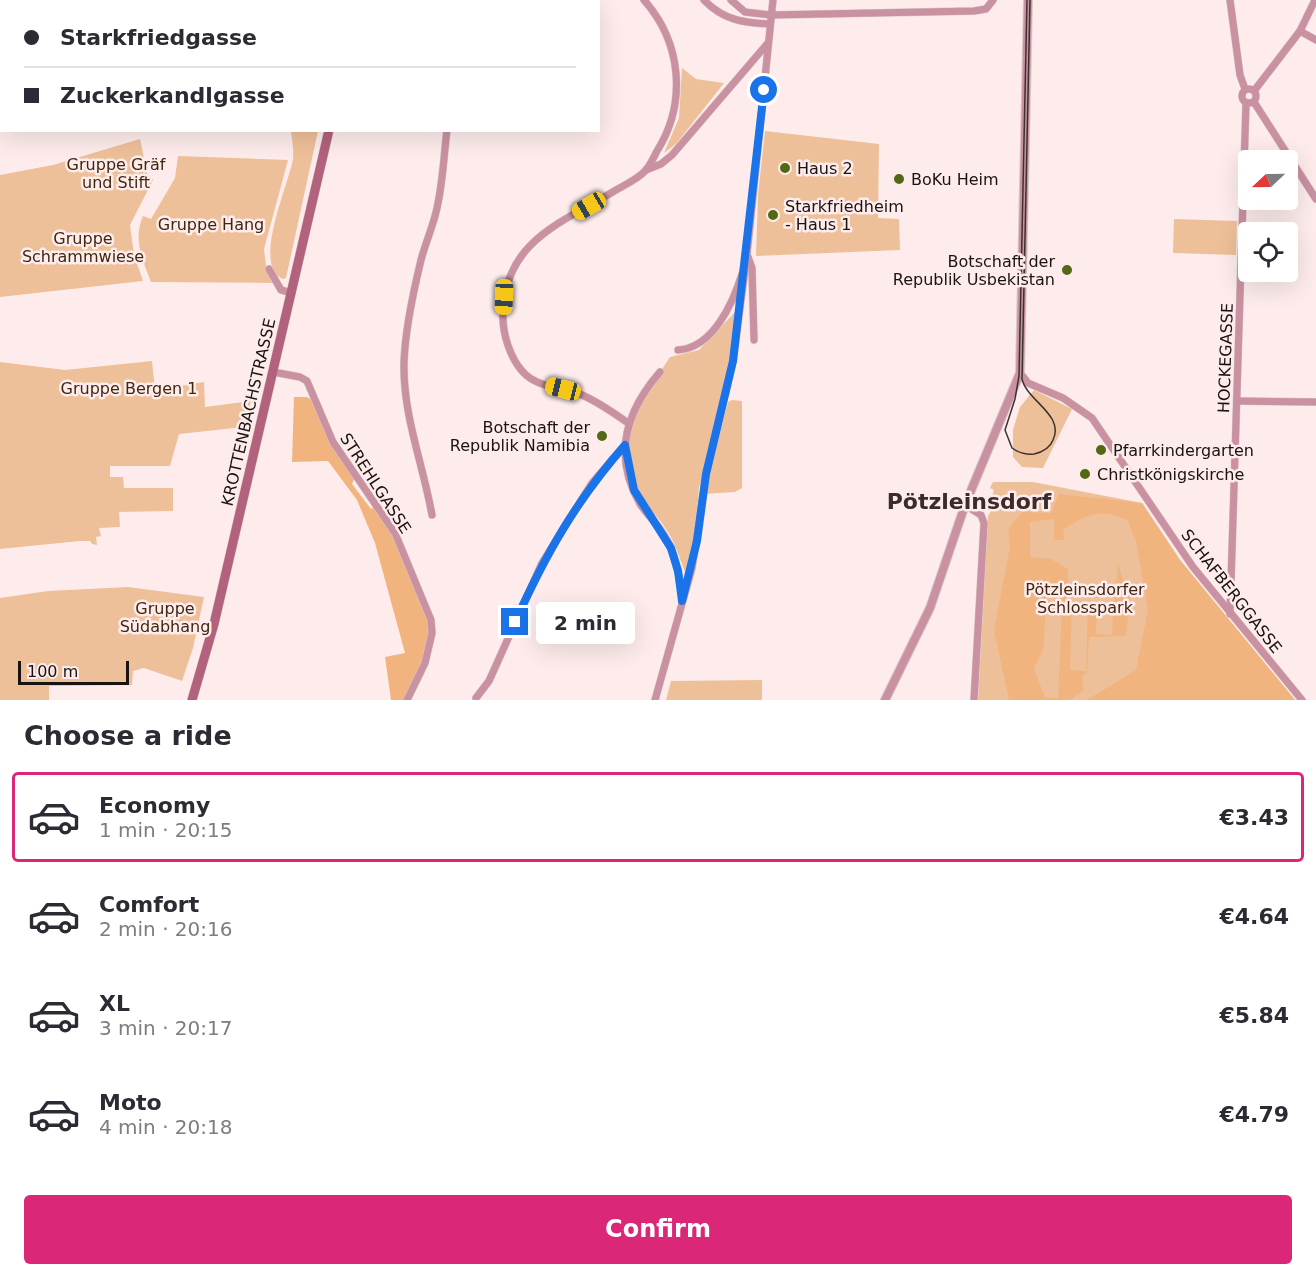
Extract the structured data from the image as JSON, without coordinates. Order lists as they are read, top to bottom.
{
  "streets": {
    "main road": ["KROTTENBACHSTRASSE"],
    "street": ["HOCKEGASSE", "STREHLGASSE", "SCHAFBERGGASSE"]
  },
  "crossings": [
    ["HOCKEGASSE", "SCHAFBERGGASSE"],
    ["KROTTENBACHSTRASSE", "STREHLGASSE"]
  ],
  "districts": ["Pötzleinsdorf"],
  "parks": [
    "Gruppe Gräf und Stift",
    "Gruppe Hang",
    "Gruppe Schrammwiese",
    "Gruppe Bergen 1",
    "Pötzleinsdorfer Schlosspark",
    "Gruppe Südabhang"
  ],
  "places": [
    "Haus 2",
    "BoKu Heim",
    "Starkfriedheim - Haus 1",
    "Botschaft der Republik Usbekistan",
    "Botschaft der Republik Namibia",
    "Pfarrkindergarten",
    "Christkönigskirche"
  ],
  "scale_bar": "100 m",
  "north": "left",
  "page": {
    "banner": ["Starkfriedgasse", "Zuckerkandlgasse"],
    "bubble": "2 min",
    "scale": "100 m",
    "heading": "Choose a ride",
    "list": [
      {
        "name": "Economy",
        "note": "1 min · 20:15",
        "value": "€3.43"
      },
      {
        "name": "Comfort",
        "note": "2 min · 20:16",
        "value": "€4.64"
      },
      {
        "name": "XL",
        "note": "3 min · 20:17",
        "value": "€5.84"
      },
      {
        "name": "Moto",
        "note": "4 min · 20:18",
        "value": "€4.79"
      }
    ],
    "buttons": "Confirm"
  }
}
